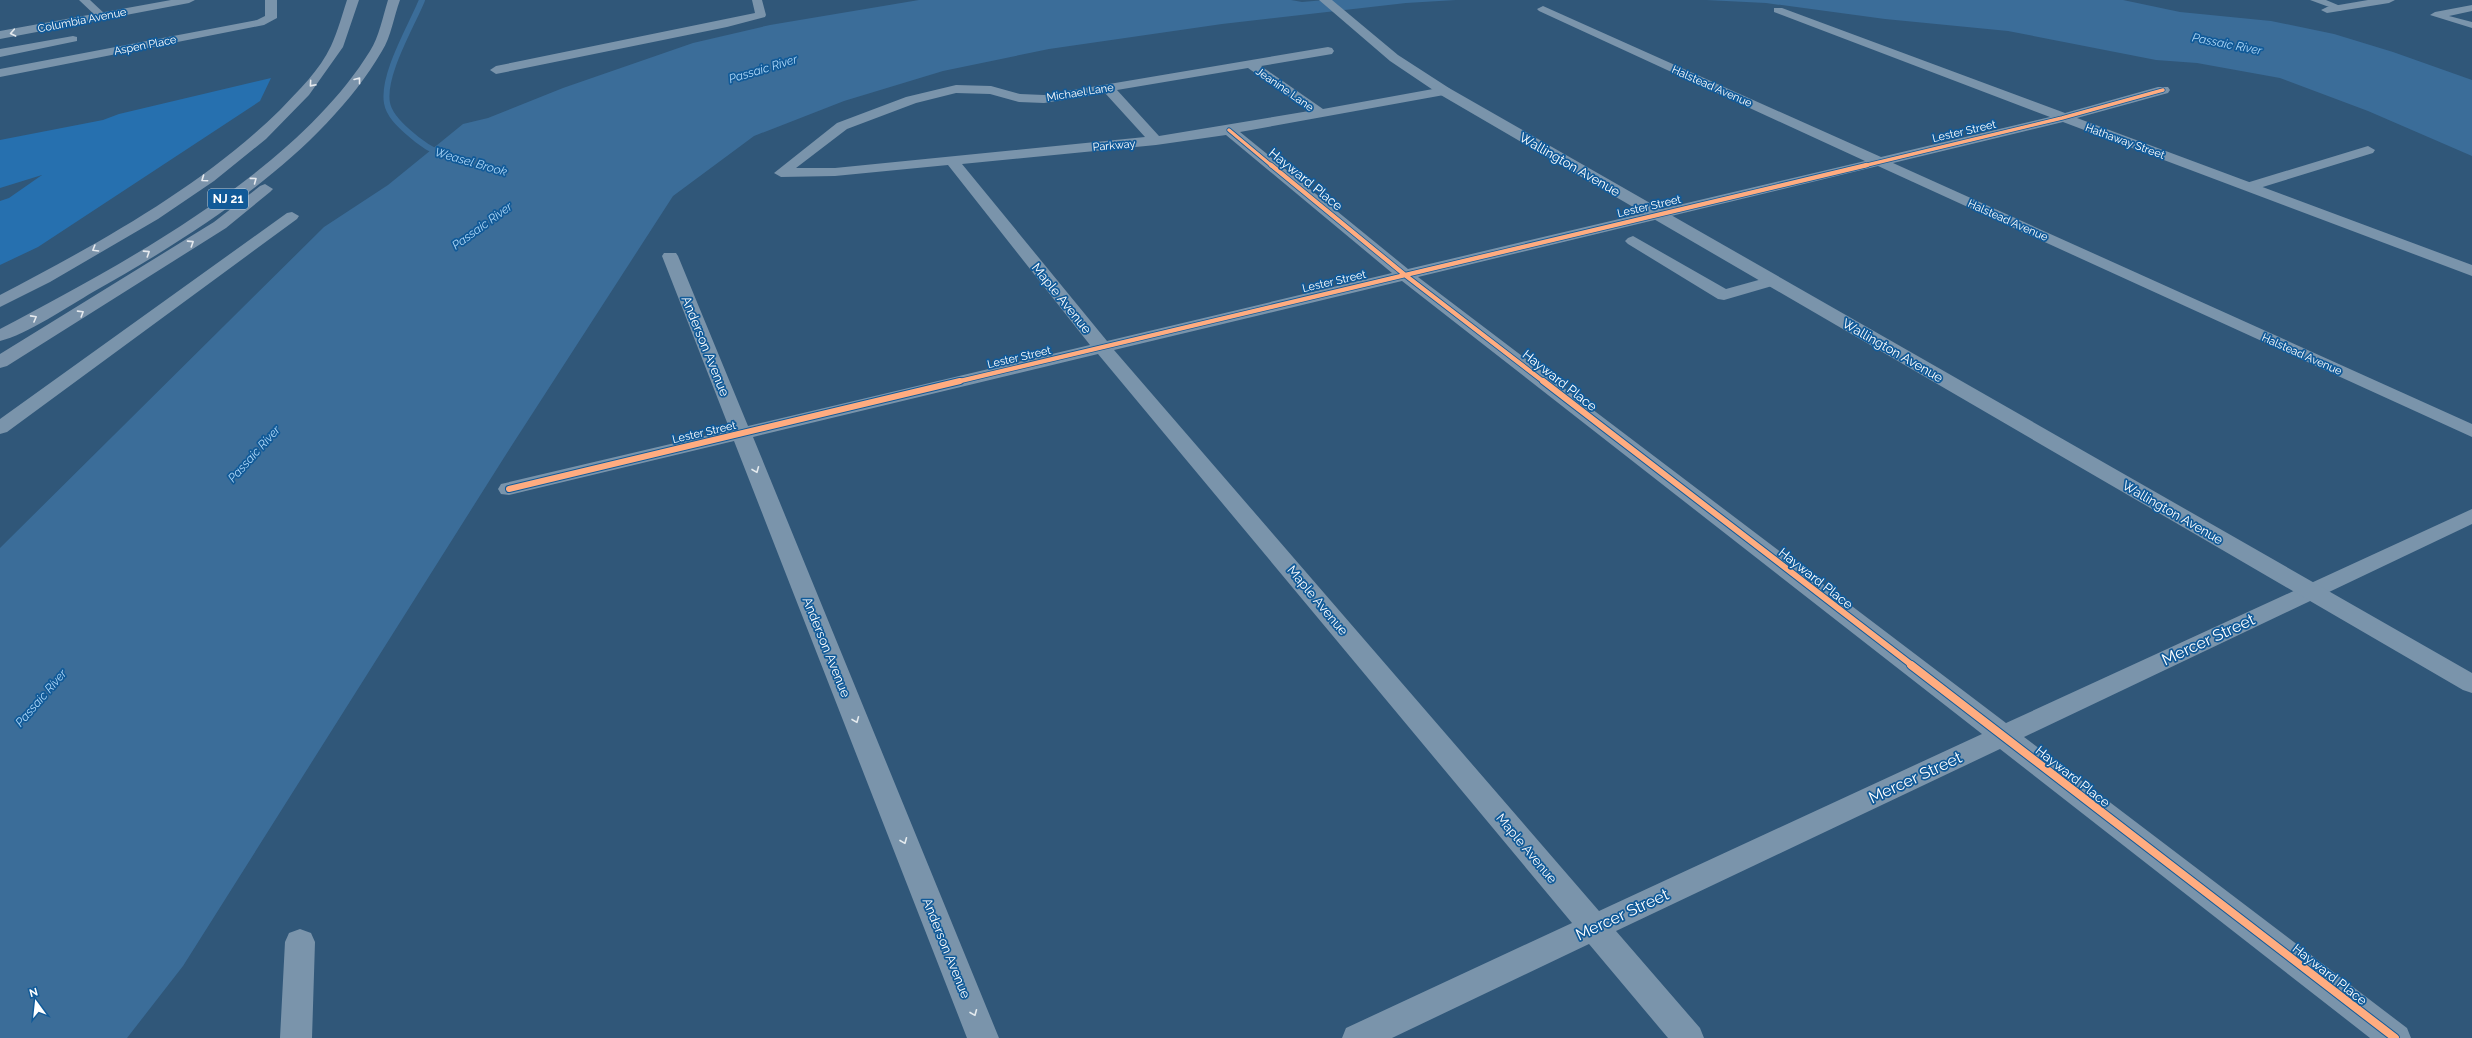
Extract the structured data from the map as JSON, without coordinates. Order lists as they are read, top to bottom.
{
  "streets": {
    "highway": ["NJ 21"],
    "street": [
      "Columbia Avenue",
      "Aspen Place",
      "Halstead Avenue",
      "Jeanine Lane",
      "Michael Lane",
      "Lester Street",
      "Hathaway Street",
      "Parkway",
      "Wallington Avenue",
      "Hayward Place",
      "Maple Avenue",
      "Anderson Avenue",
      "Mercer Street"
    ]
  },
  "crossings": [
    ["Halstead Avenue", "Lester Street"],
    ["Jeanine Lane", "Michael Lane"],
    ["Jeanine Lane", "Parkway"],
    ["Michael Lane", "Parkway"],
    ["Lester Street", "Hathaway Street"],
    ["Lester Street", "Wallington Avenue"],
    ["Lester Street", "Hayward Place"],
    ["Lester Street", "Maple Avenue"],
    ["Lester Street", "Anderson Avenue"],
    ["Parkway", "Wallington Avenue"],
    ["Parkway", "Hayward Place"],
    ["Parkway", "Maple Avenue"],
    ["Wallington Avenue", "Mercer Street"],
    ["Hayward Place", "Mercer Street"],
    ["Maple Avenue", "Mercer Street"]
  ],
  "one_way": ["Anderson Avenue"],
  "water": ["Passaic River", "Weasel Brook"],
  "north": "top"
}
